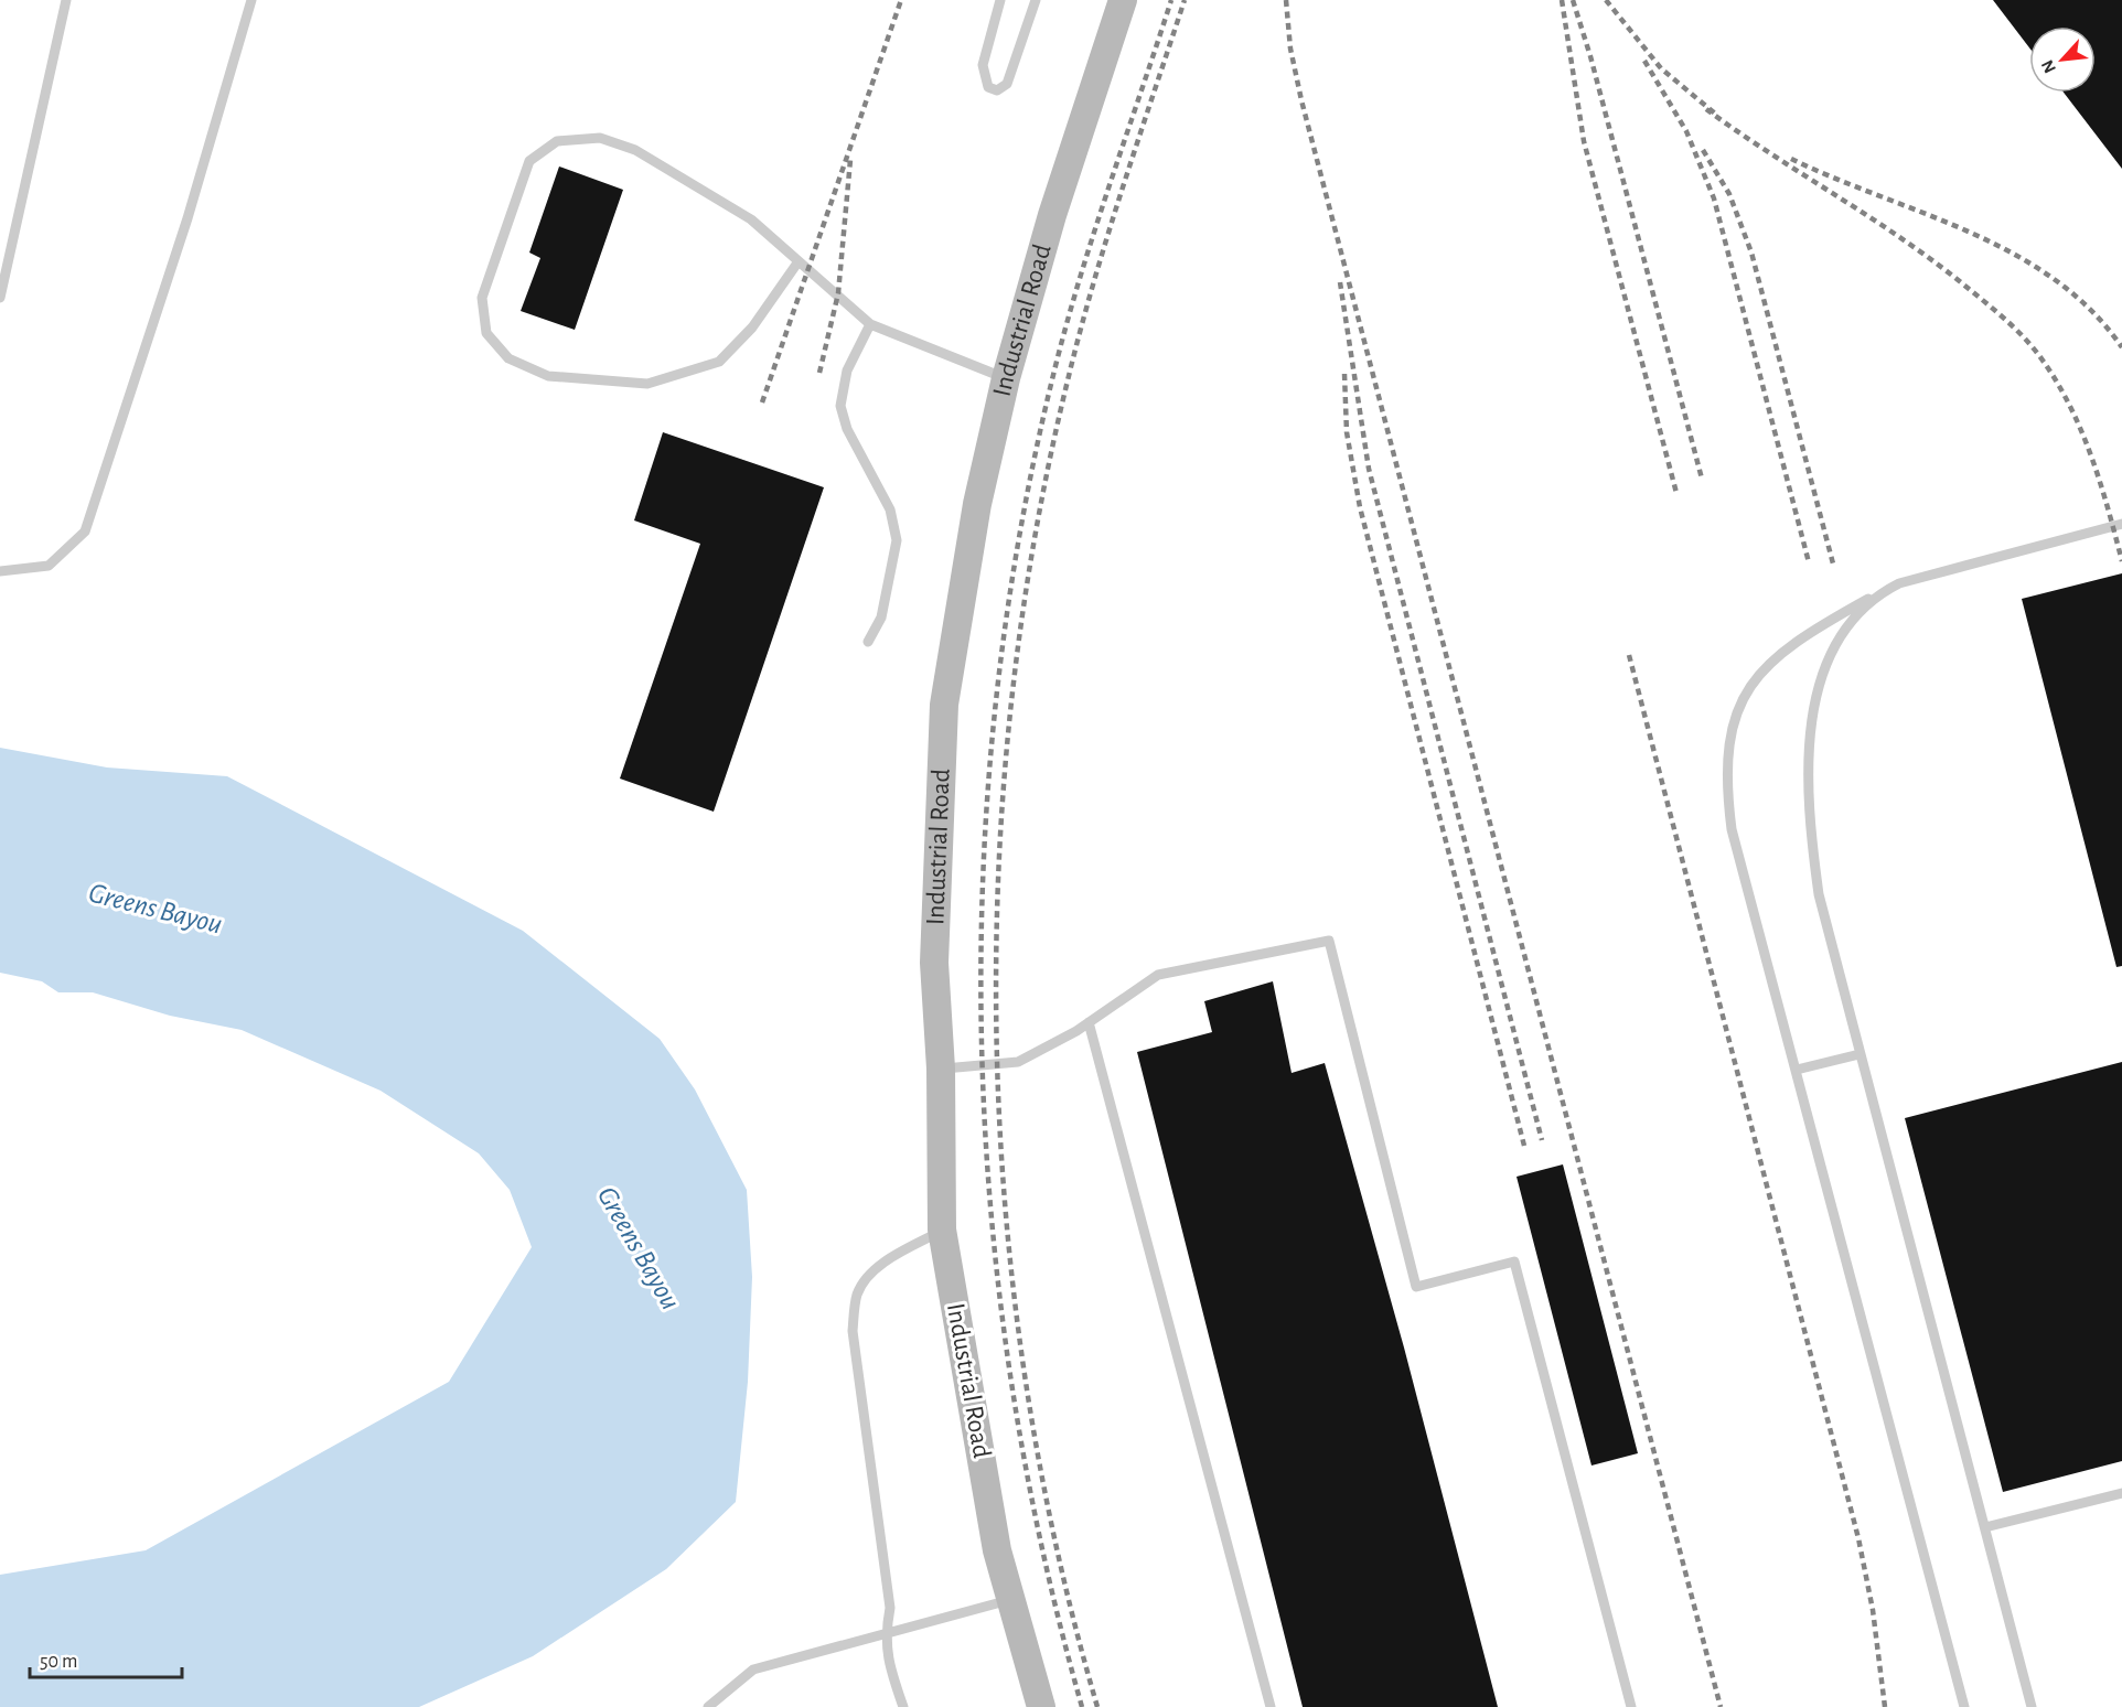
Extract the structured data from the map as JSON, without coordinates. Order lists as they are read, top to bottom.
{
  "streets": {
    "street": ["Industrial Road"]
  },
  "water": ["Greens Bayou"],
  "scale_bar": "50 m",
  "north": "bottom left"
}
